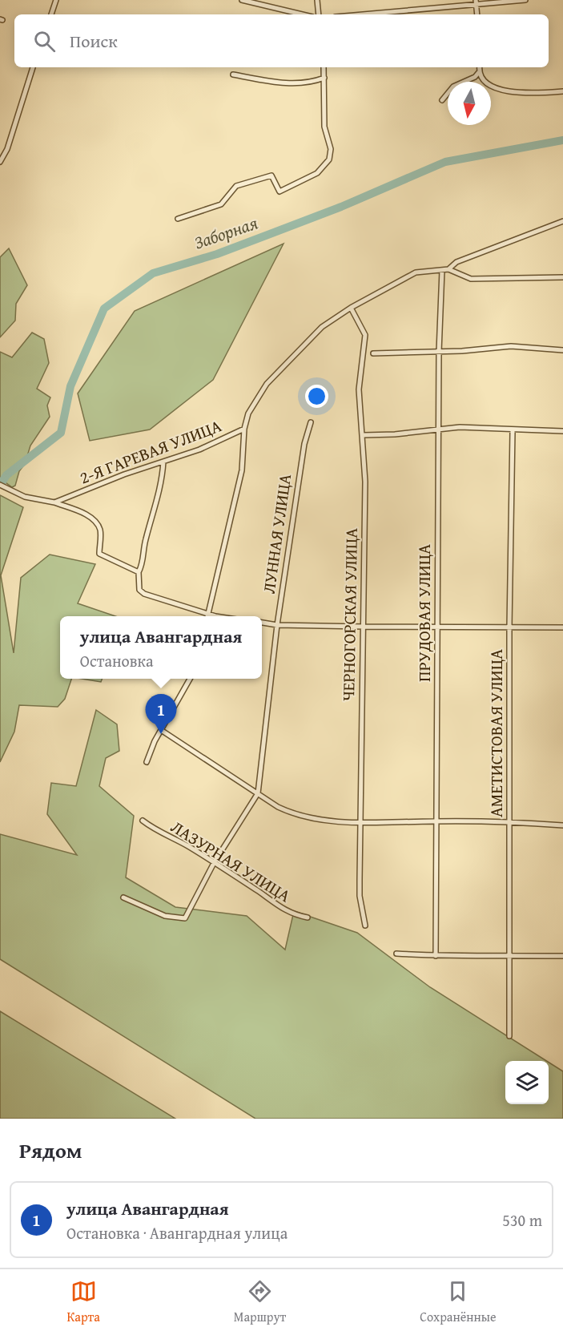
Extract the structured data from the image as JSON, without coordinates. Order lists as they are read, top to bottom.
{
  "streets": {
    "street": [
      "2-Я ГАРЕВАЯ УЛИЦА",
      "ЛУННАЯ УЛИЦА",
      "ПРУДОВАЯ УЛИЦА",
      "ЧЕРНОГОРСКАЯ УЛИЦА",
      "АМЕТИСТОВАЯ УЛИЦА",
      "ЛАЗУРНАЯ УЛИЦА"
    ]
  },
  "crossings": [
    ["2-Я ГАРЕВАЯ УЛИЦА", "ПРУДОВАЯ УЛИЦА"],
    ["2-Я ГАРЕВАЯ УЛИЦА", "ЧЕРНОГОРСКАЯ УЛИЦА"]
  ],
  "water": ["Заборная"],
  "north": "bottom",
  "page": {
    "search": "Поиск",
    "popup": ["улица Авангардная", "Остановка"],
    "pins": "1",
    "heading": "Рядом",
    "list": [
      {
        "mark": "1",
        "name": "улица Авангардная",
        "note": "Остановка · Авангардная улица",
        "value": "530 m"
      }
    ],
    "nav": ["Карта", "Маршрут", "Сохранённые"]
  }
}
